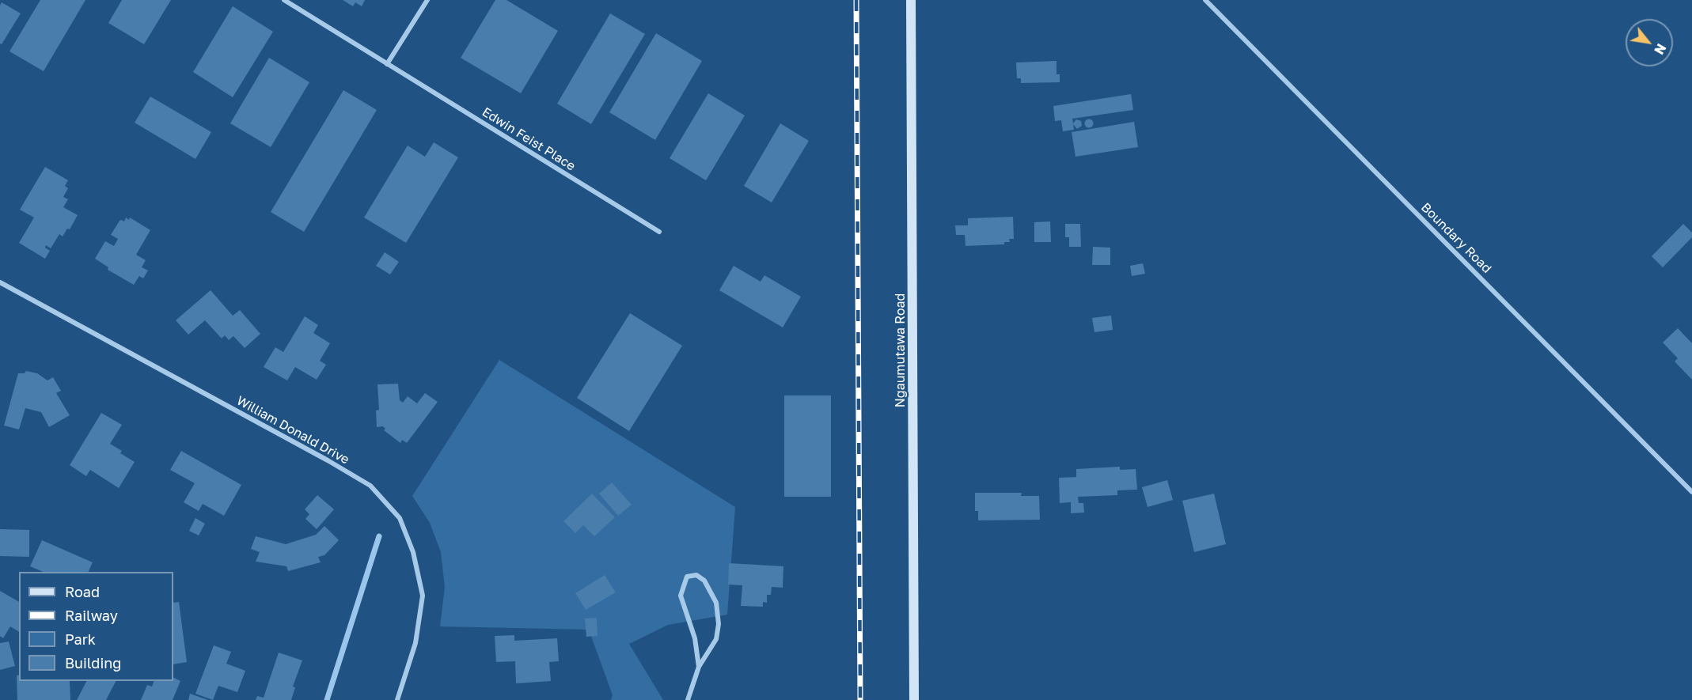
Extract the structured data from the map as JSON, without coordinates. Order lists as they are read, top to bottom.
{
  "streets": {
    "main road": ["Ngaumutawa Road"],
    "street": ["Edwin Feist Place", "Boundary Road", "William Donald Drive"]
  },
  "legend": [
    "Road",
    "Railway",
    "Park",
    "Building"
  ],
  "north": "bottom right"
}
